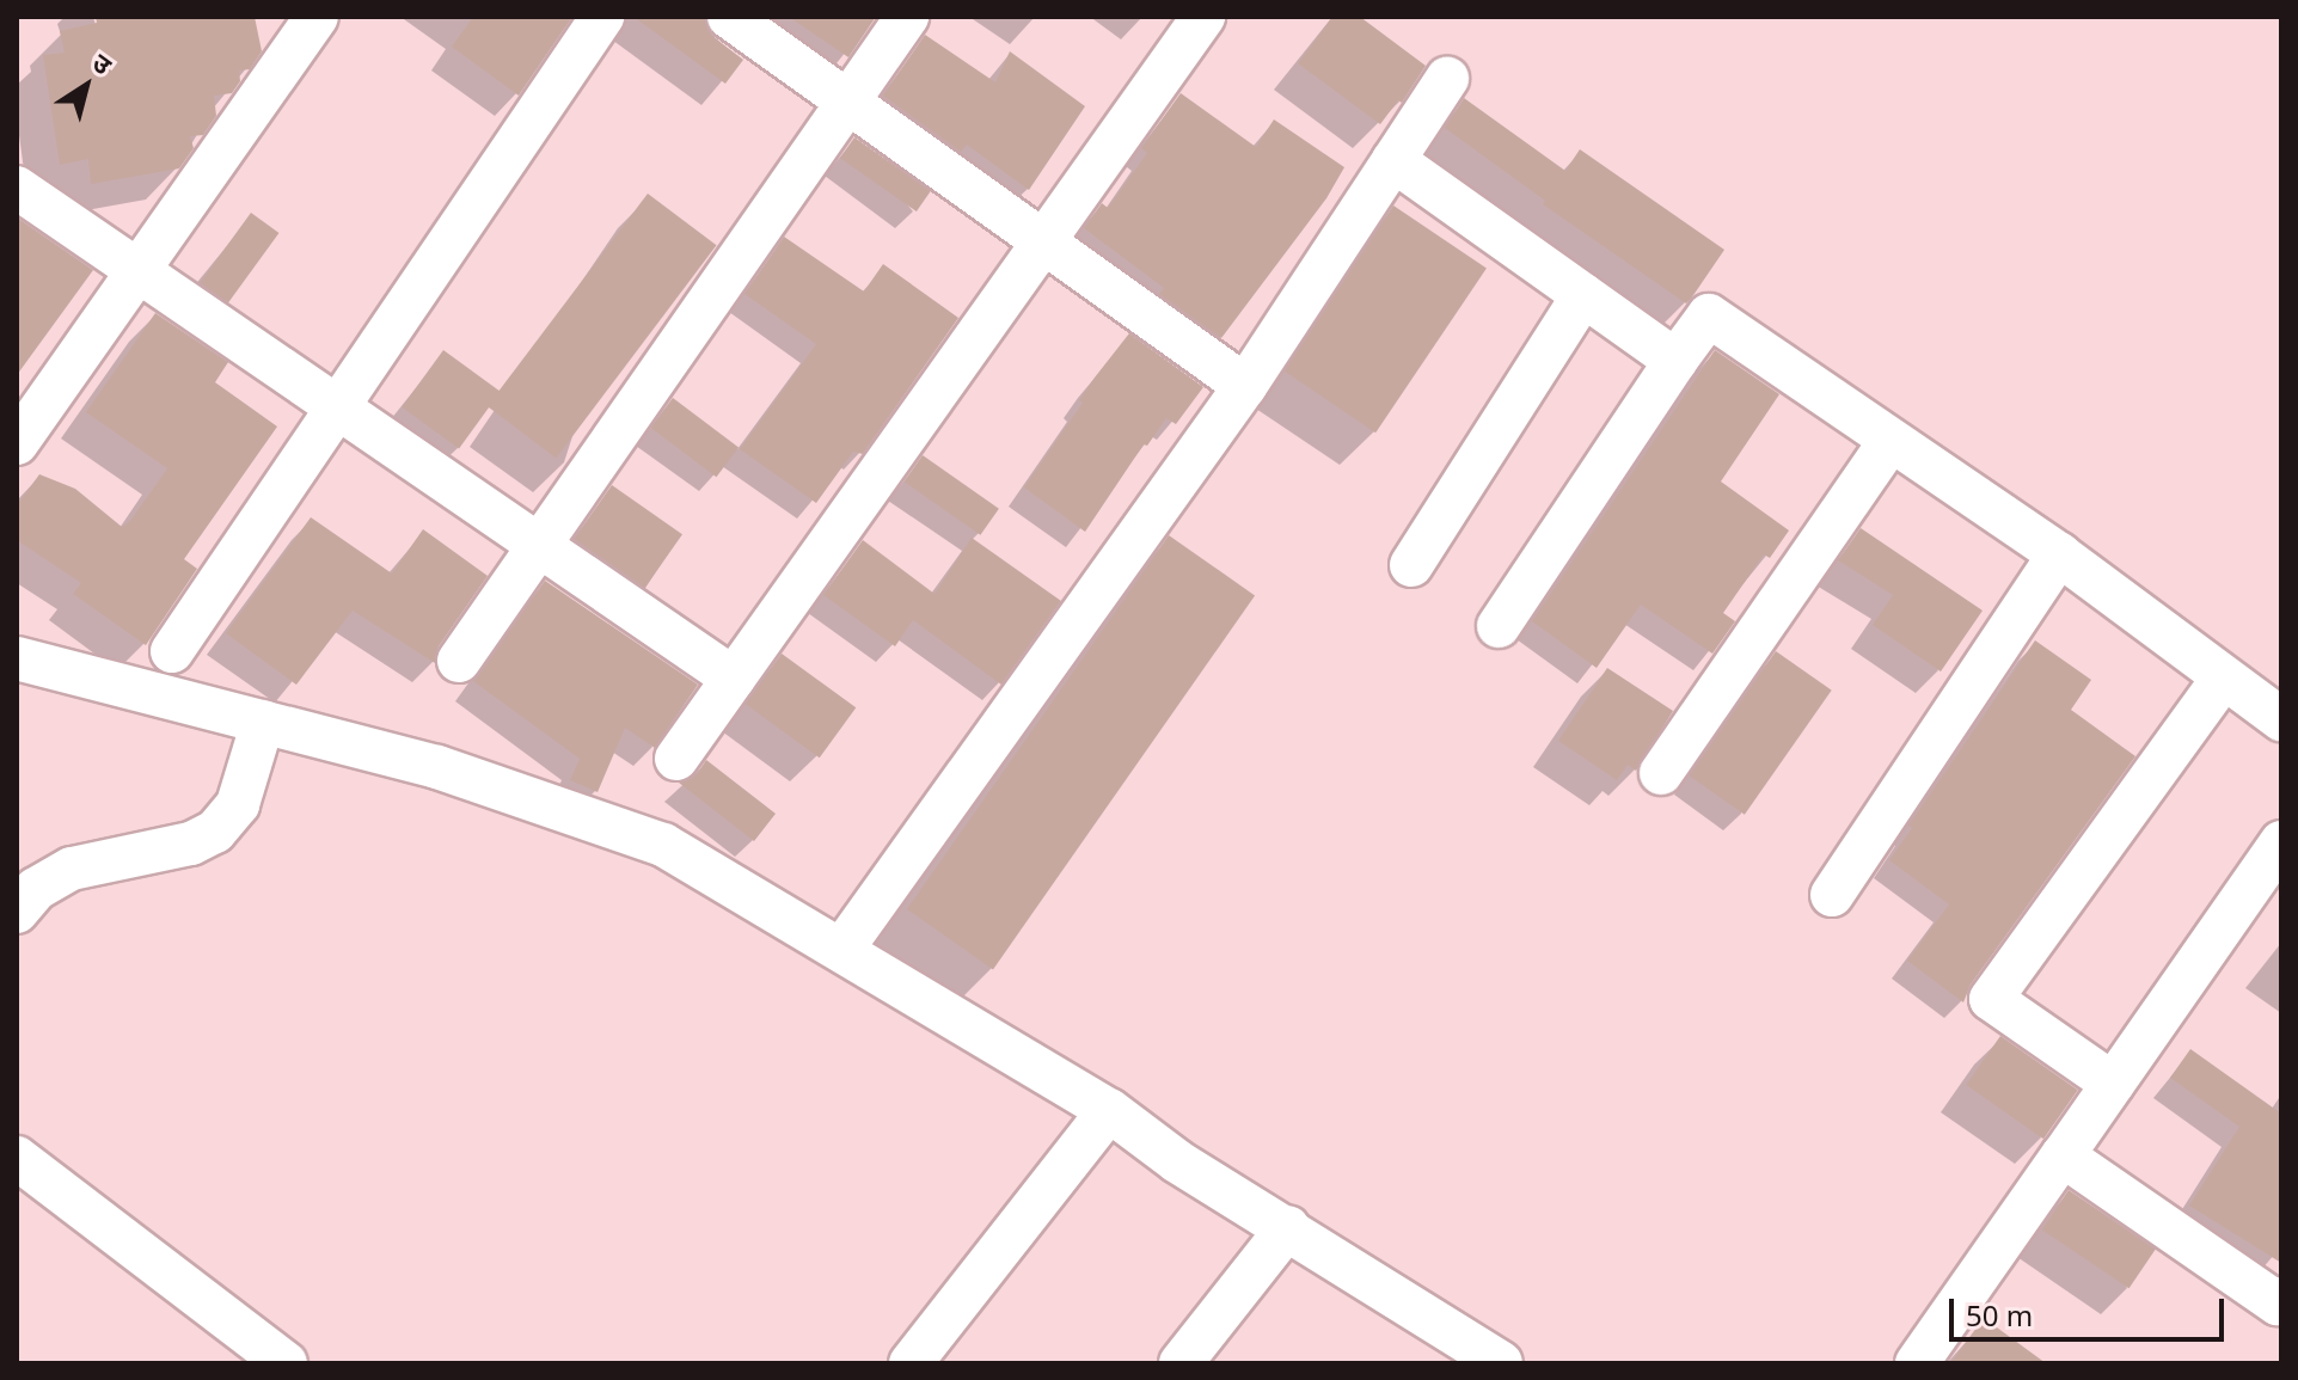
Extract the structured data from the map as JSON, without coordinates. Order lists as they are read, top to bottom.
{
  "scale_bar": "50 m",
  "north": "top right"
}
